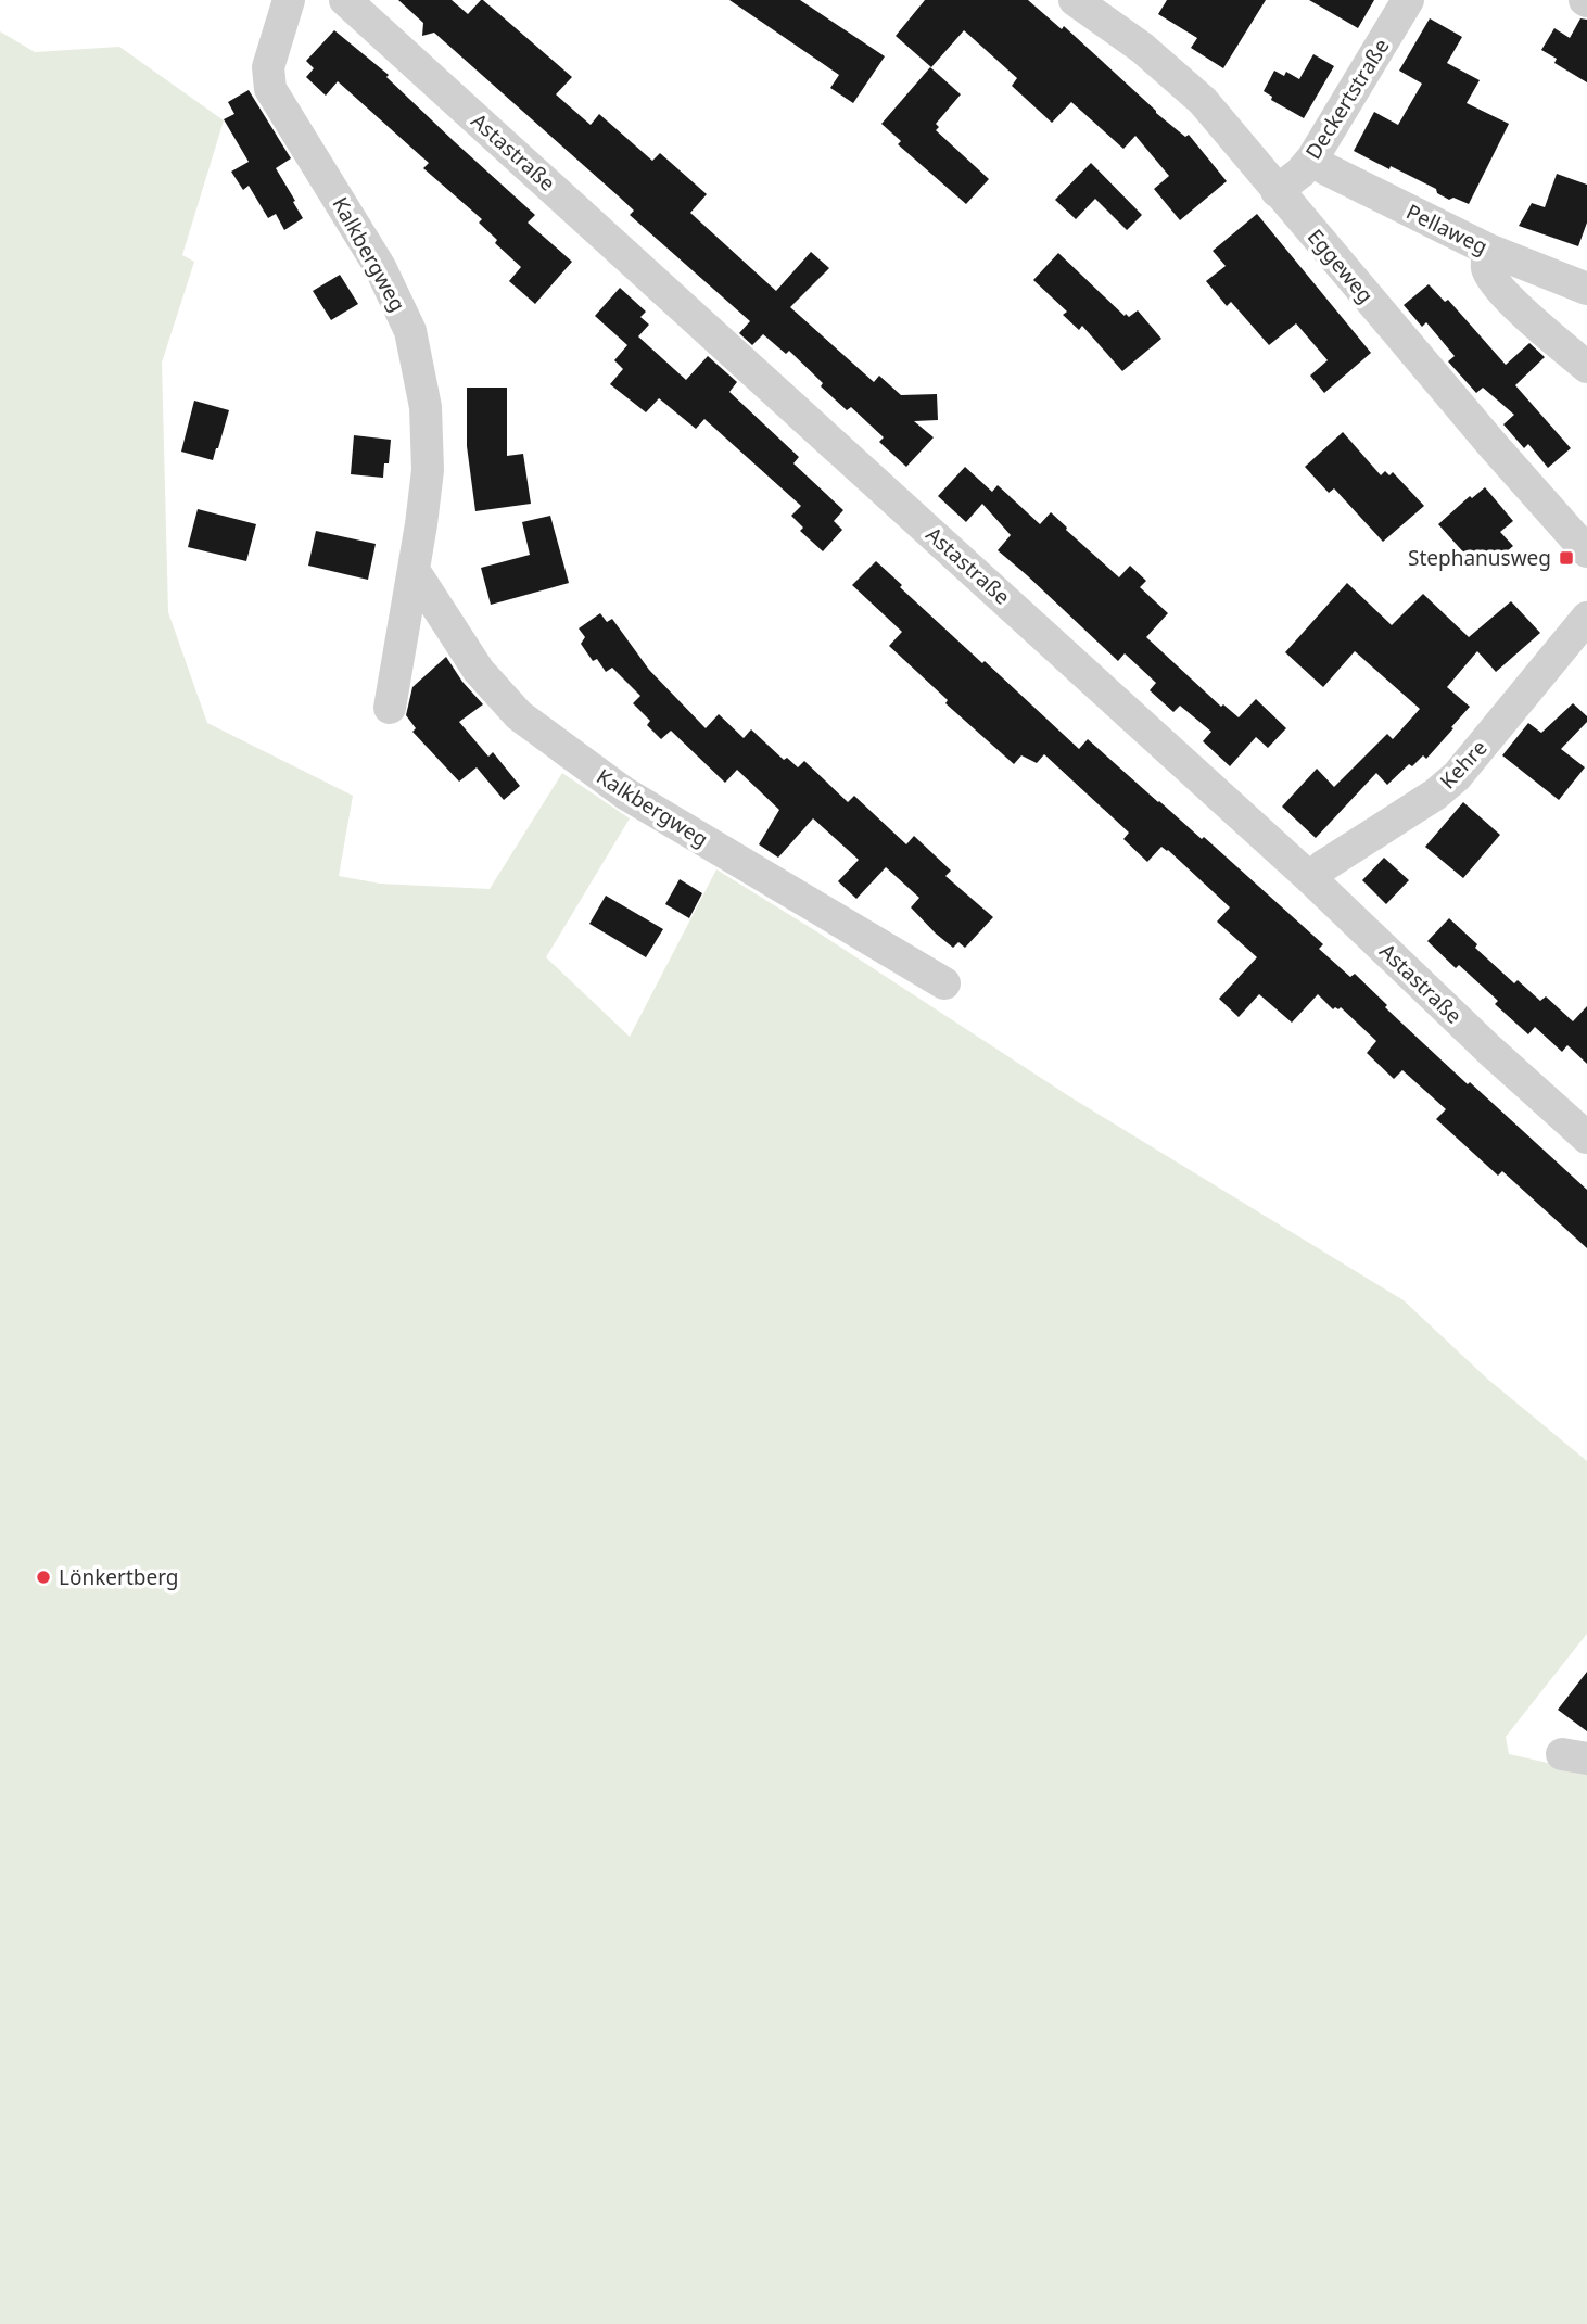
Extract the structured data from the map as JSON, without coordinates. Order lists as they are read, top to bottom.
{
  "streets": {
    "street": [
      "Deckertstraße",
      "Astastraße",
      "Pellaweg",
      "Kalkbergweg",
      "Eggeweg",
      "Kehre"
    ]
  },
  "crossings": [
    ["Deckertstraße", "Pellaweg"],
    ["Deckertstraße", "Eggeweg"],
    ["Astastraße", "Kehre"]
  ],
  "places": {
    "transit": ["Stephanusweg"],
    "other": ["Lönkertberg"]
  }
}
